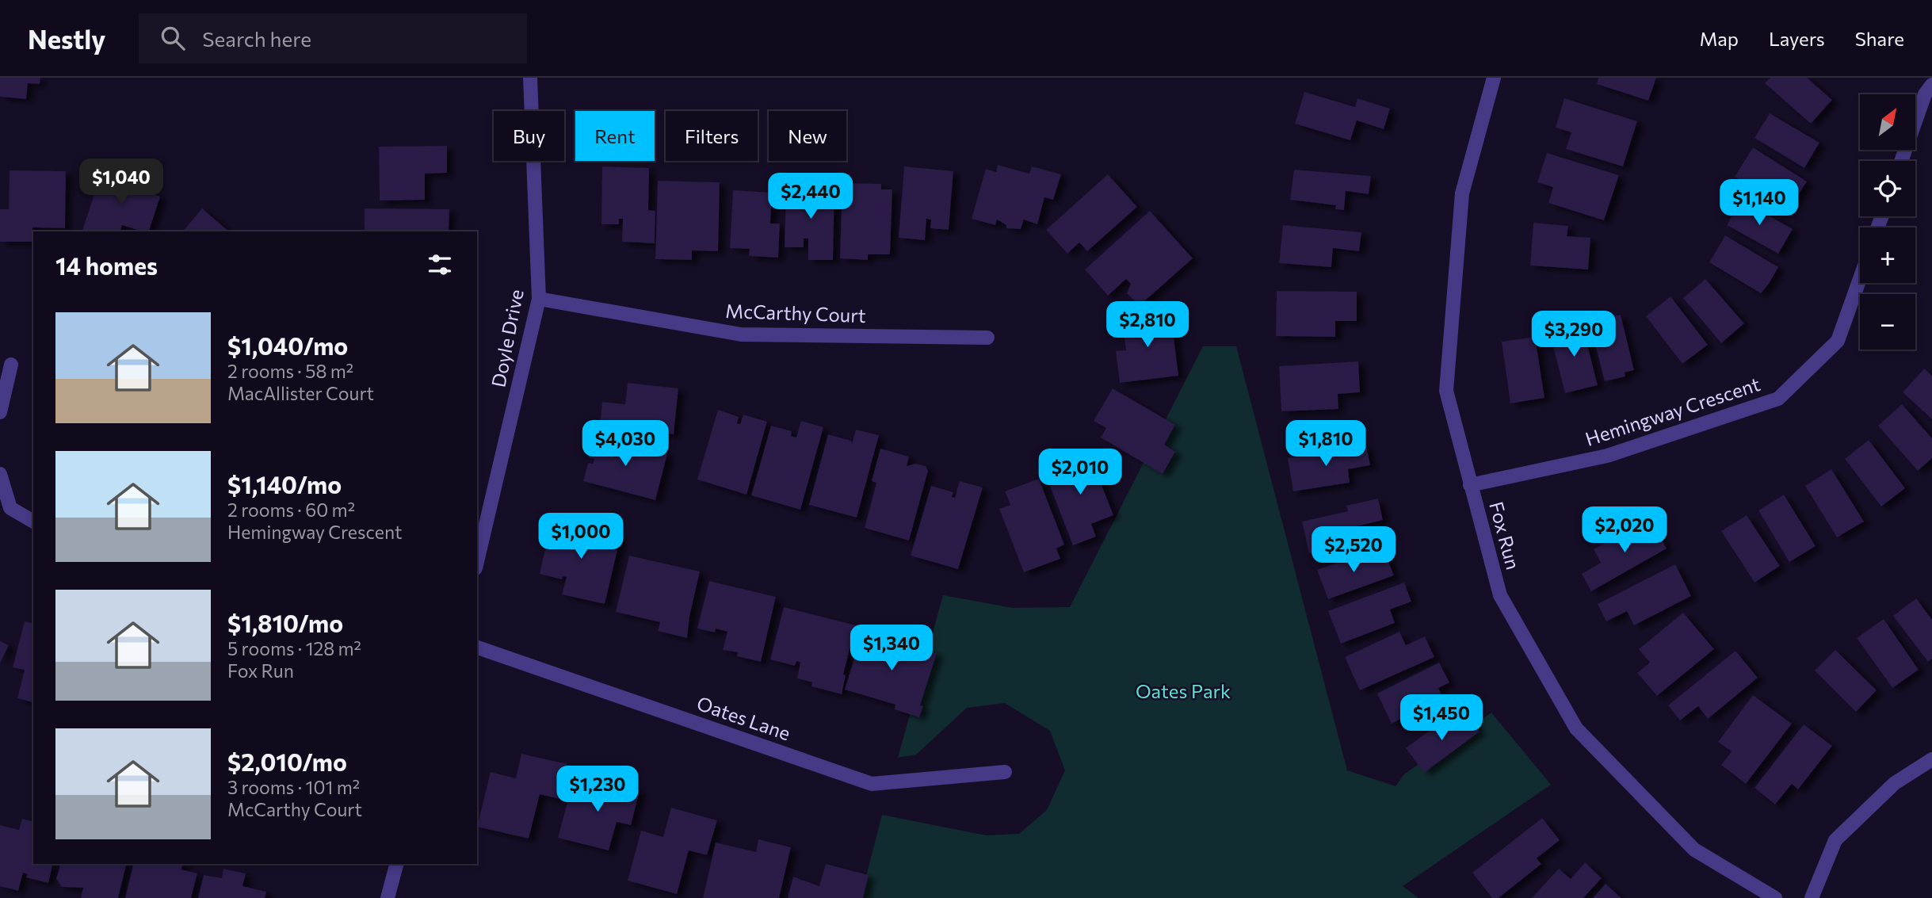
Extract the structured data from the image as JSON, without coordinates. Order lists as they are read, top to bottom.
{
  "streets": {
    "street": [
      "McCarthy Court",
      "Doyle Drive",
      "Hemingway Crescent",
      "Fox Run",
      "Oates Lane"
    ]
  },
  "crossings": [
    ["McCarthy Court", "Doyle Drive"],
    ["Hemingway Crescent", "Fox Run"]
  ],
  "parks": ["Oates Park"],
  "north": "top right",
  "page": {
    "header": "Nestly",
    "search": "Search here",
    "nav": ["Map", "Layers", "Share"],
    "map_buttons": ["+", "−"],
    "chip": [
      "Buy",
      "Rent",
      "Filters",
      "New"
    ],
    "price": [
      "$1,040",
      "$2,440",
      "$1,140",
      "$2,810",
      "$3,290",
      "$4,030",
      "$1,810",
      "$2,010",
      "$2,020",
      "$1,000",
      "$2,520",
      "$1,340",
      "$1,450",
      "$1,230"
    ],
    "heading": "14 homes",
    "list": [
      {
        "name": "$1,040/mo",
        "note": "2 rooms · 58 m² · MacAllister Court"
      },
      {
        "name": "$1,140/mo",
        "note": "2 rooms · 60 m² · Hemingway Crescent"
      },
      {
        "name": "$1,810/mo",
        "note": "5 rooms · 128 m² · Fox Run"
      },
      {
        "name": "$2,010/mo",
        "note": "3 rooms · 101 m² · McCarthy Court"
      }
    ]
  }
}
